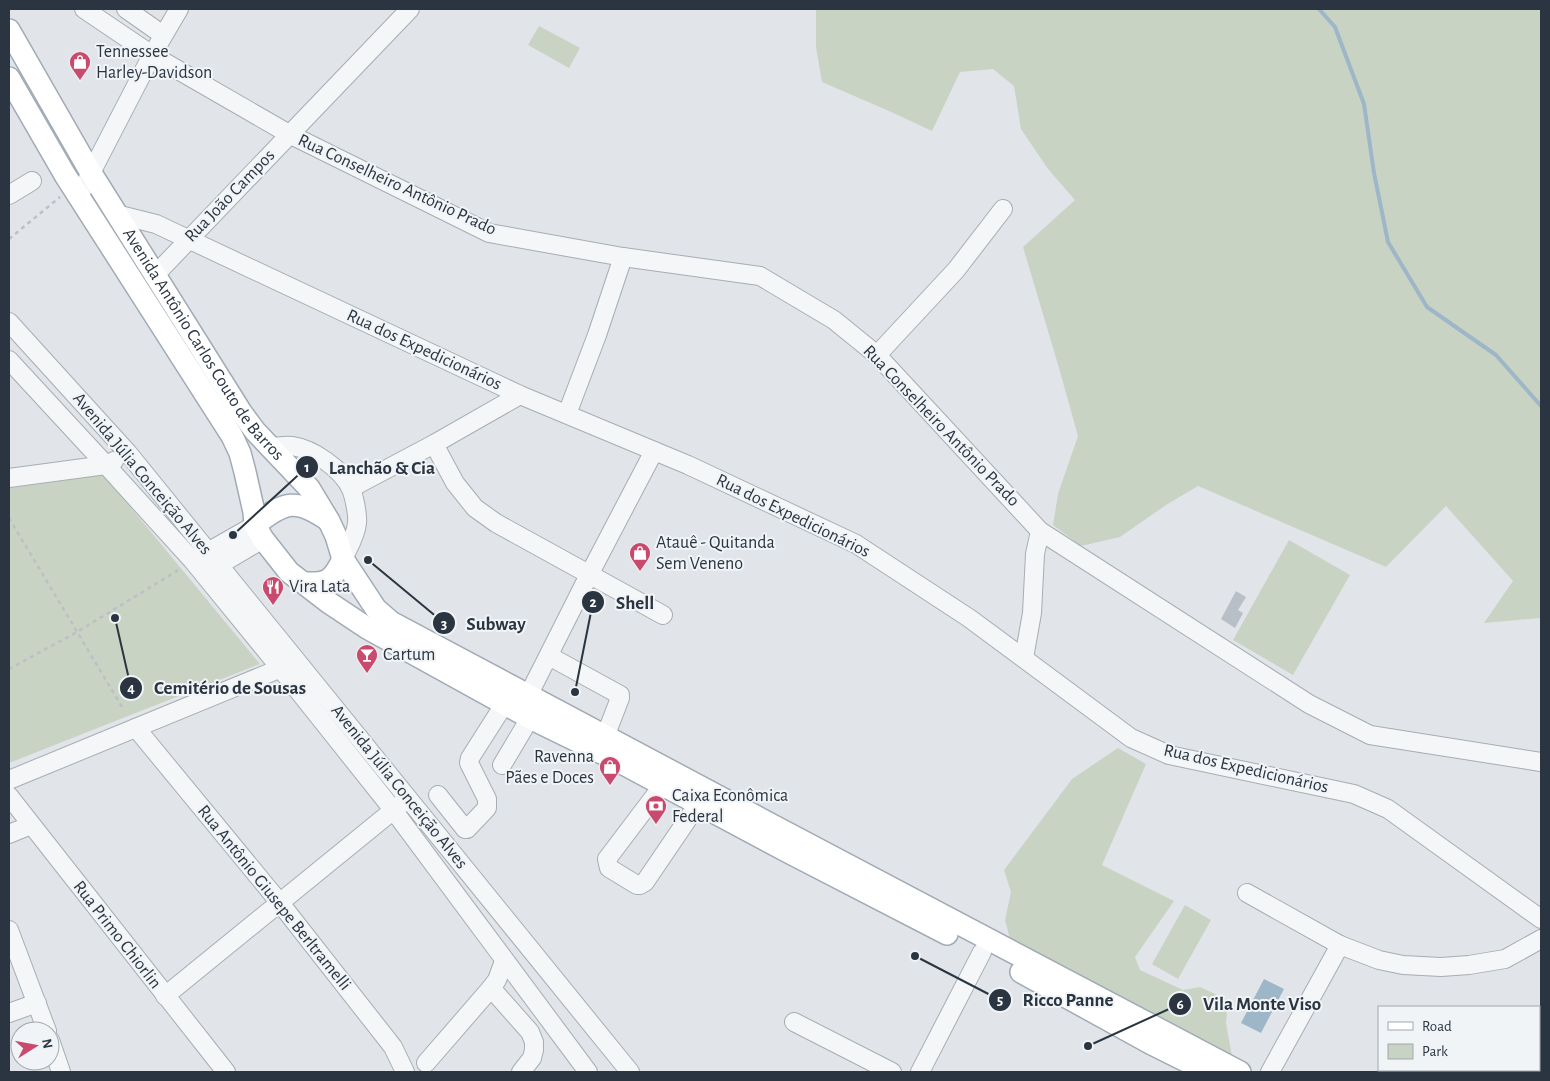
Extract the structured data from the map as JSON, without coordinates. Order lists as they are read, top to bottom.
{
  "streets": {
    "main road": ["Avenida Antônio Carlos Couto de Barros"],
    "street": [
      "Rua Conselheiro Antônio Prado",
      "Rua João Campos",
      "Rua dos Expedicionários",
      "Avenida Júlia Conceição Alves",
      "Rua Antônio Giusepe Berltramelli",
      "Rua Primo Chiorlin"
    ]
  },
  "crossings": [
    ["Rua Conselheiro Antônio Prado", "Rua João Campos"],
    ["Rua João Campos", "Avenida Antônio Carlos Couto de Barros"],
    ["Rua João Campos", "Rua dos Expedicionários"],
    ["Avenida Antônio Carlos Couto de Barros", "Rua dos Expedicionários"]
  ],
  "places": {
    "shop": ["Tennessee Harley-Davidson", "Atauê - Quitanda Sem Veneno", "Ravenna Pães e Doces"],
    "other": [
      "Lanchão & Cia",
      "Subway",
      "Cemitério de Sousas",
      "Shell",
      "Ricco Panne",
      "Vila Monte Viso"
    ],
    "restaurant": ["Vira Lata"],
    "bar": ["Cartum"],
    "bank": ["Caixa Econômica Federal"]
  },
  "legend": ["Road", "Park"],
  "north": "right"
}
